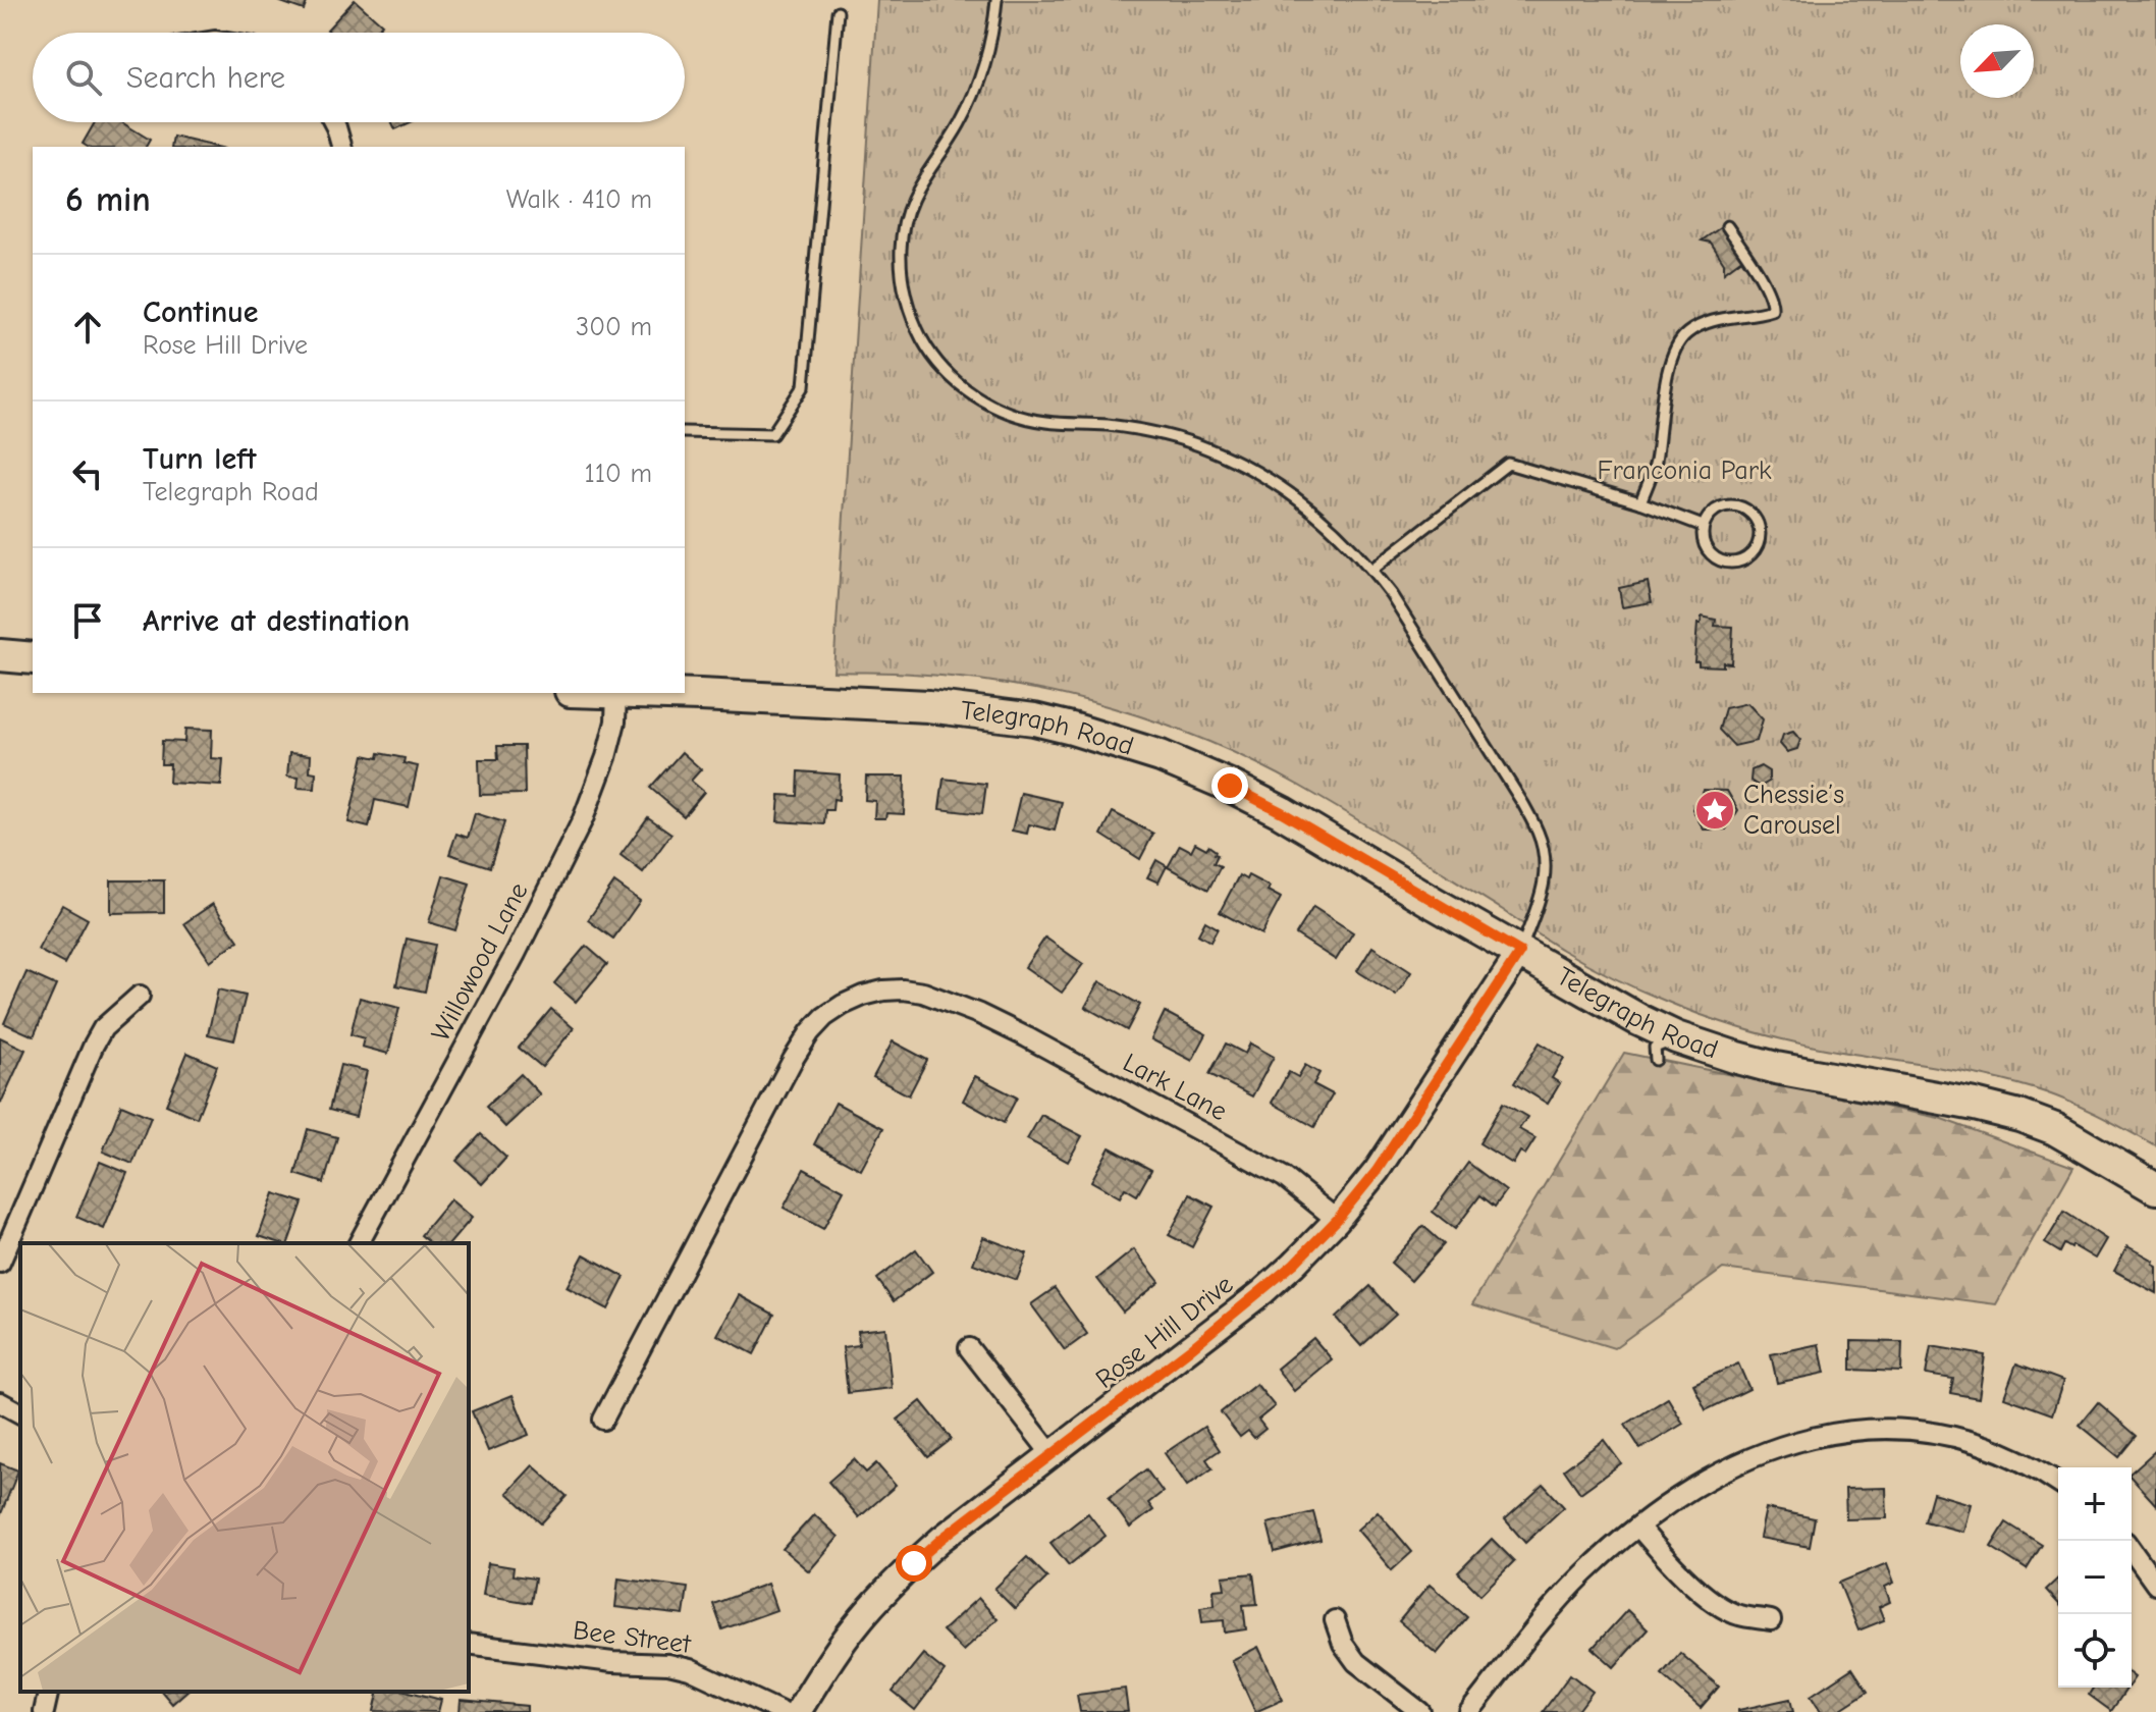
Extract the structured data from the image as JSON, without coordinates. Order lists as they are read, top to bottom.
{
  "streets": {
    "main road": ["Telegraph Road"],
    "street": [
      "Willowood Lane",
      "Lark Lane",
      "Rose Hill Drive",
      "Bee Street"
    ]
  },
  "crossings": [
    ["Telegraph Road", "Rose Hill Drive"],
    ["Lark Lane", "Rose Hill Drive"]
  ],
  "parks": ["Franconia Park"],
  "places": {
    "place": ["Chessie’s Carousel"]
  },
  "north": "bottom left",
  "page": {
    "search": "Search here",
    "heading": ["6 min", "Walk · 410 m"],
    "list": [
      ["Continue", "Rose Hill Drive", "300 m"],
      ["Turn left", "Telegraph Road", "110 m"],
      "Arrive at destination"
    ],
    "map_buttons": ["+", "−"]
  }
}
